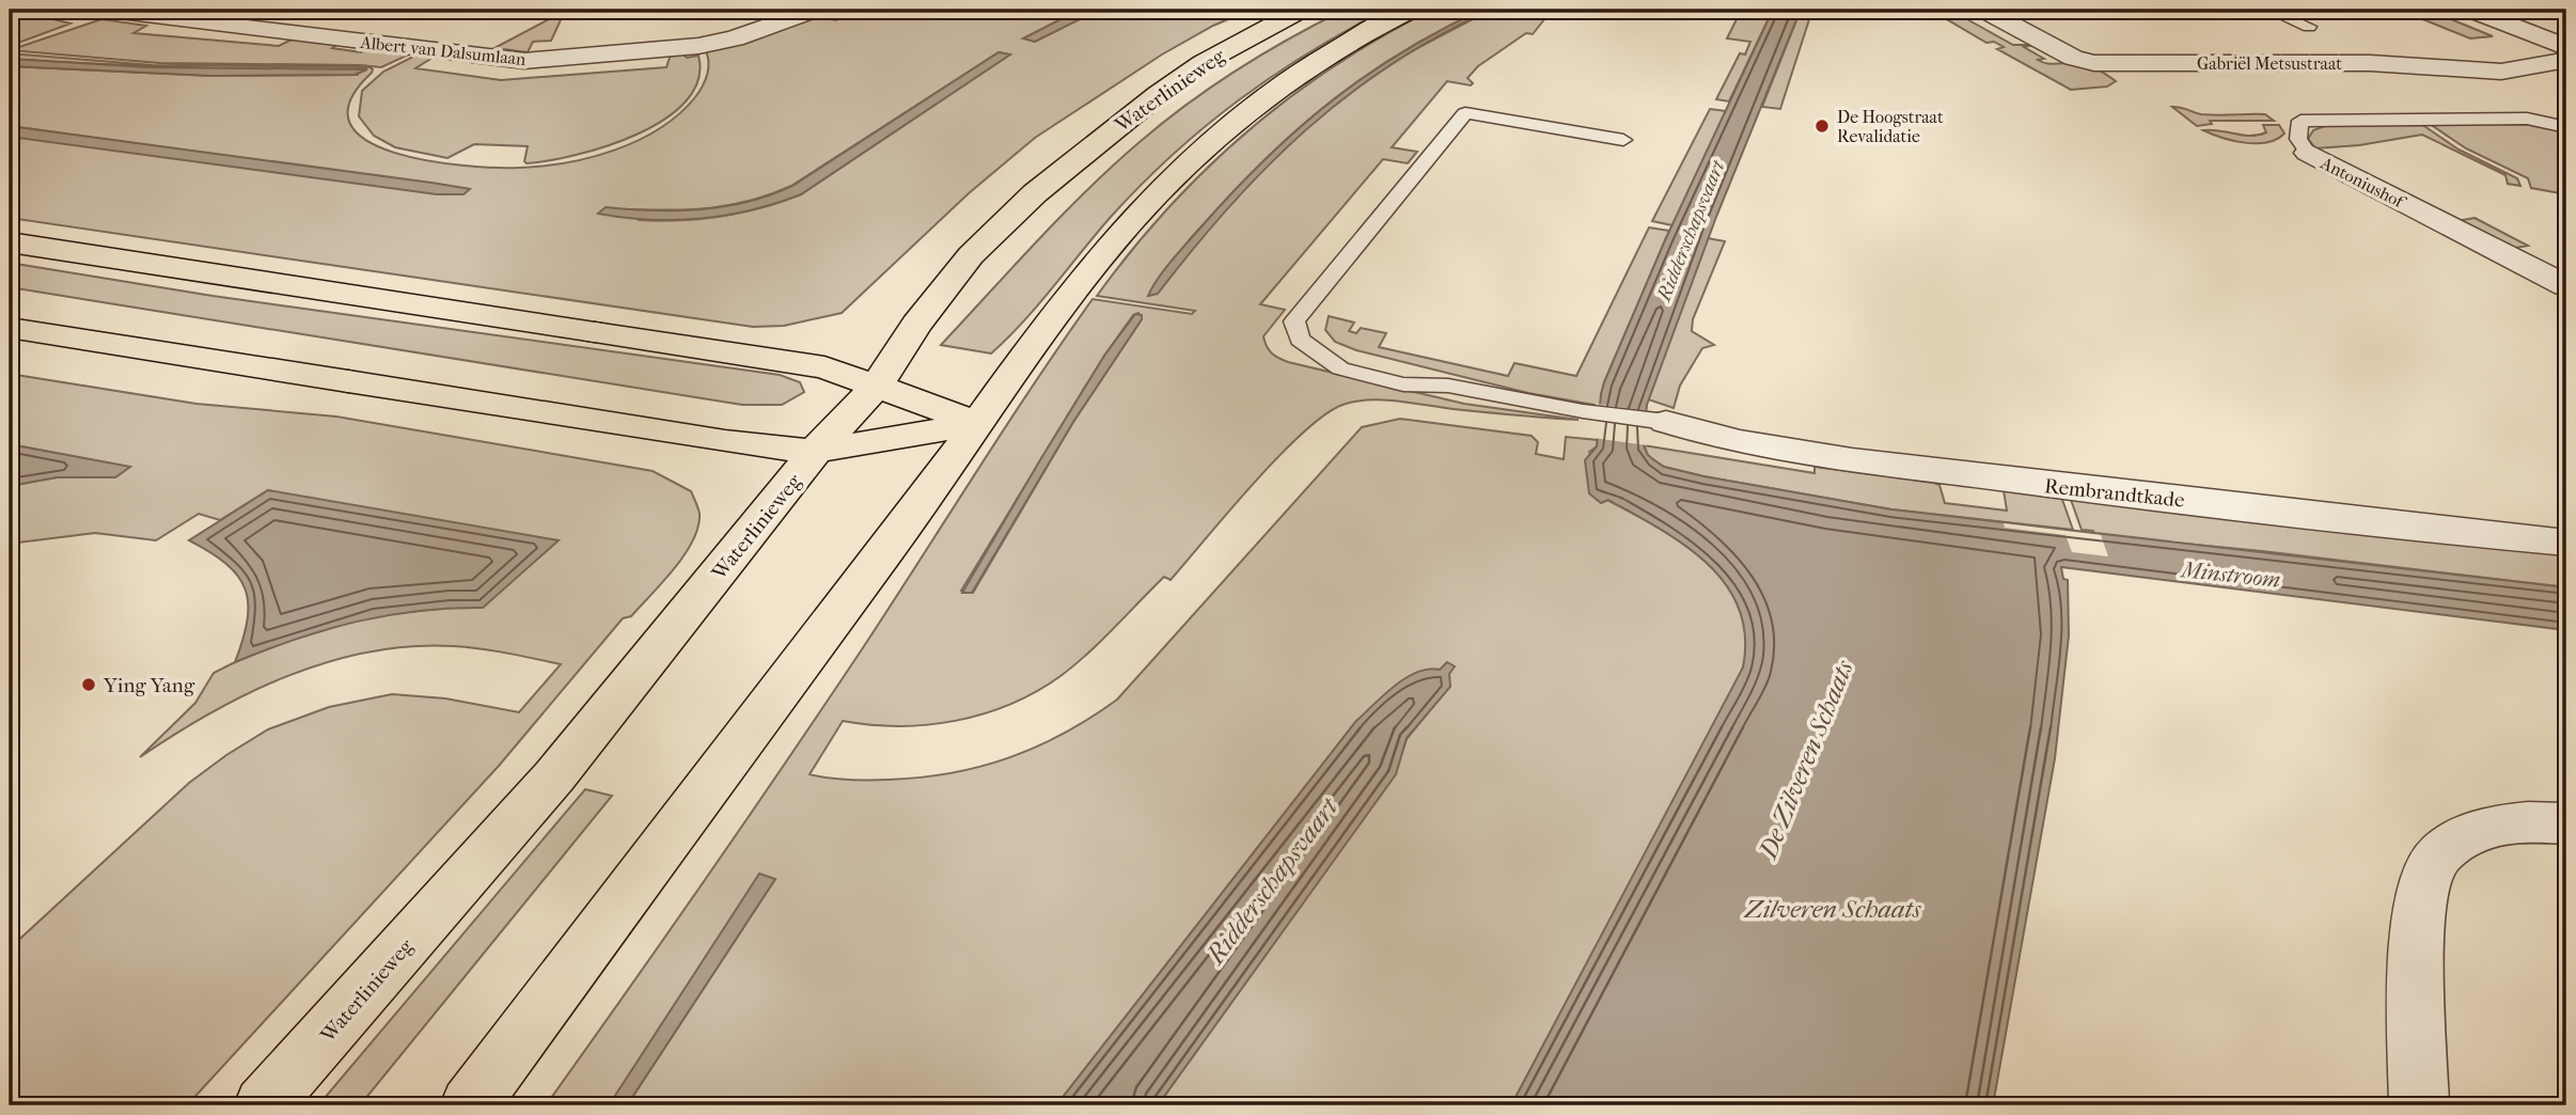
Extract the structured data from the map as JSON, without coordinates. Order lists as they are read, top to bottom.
{
  "streets": {
    "main road": ["Waterlinieweg"],
    "street": [
      "Albert van Dalsumlaan",
      "Gabriël Metsustraat",
      "Antoniushof",
      "Rembrandtkade"
    ]
  },
  "water": [
    "Ridderschapsvaart",
    "Minstroom",
    "De Zilveren Schaats",
    "Zilveren Schaats"
  ],
  "places": ["De Hoogstraat Revalidatie", "Ying Yang"]
}
